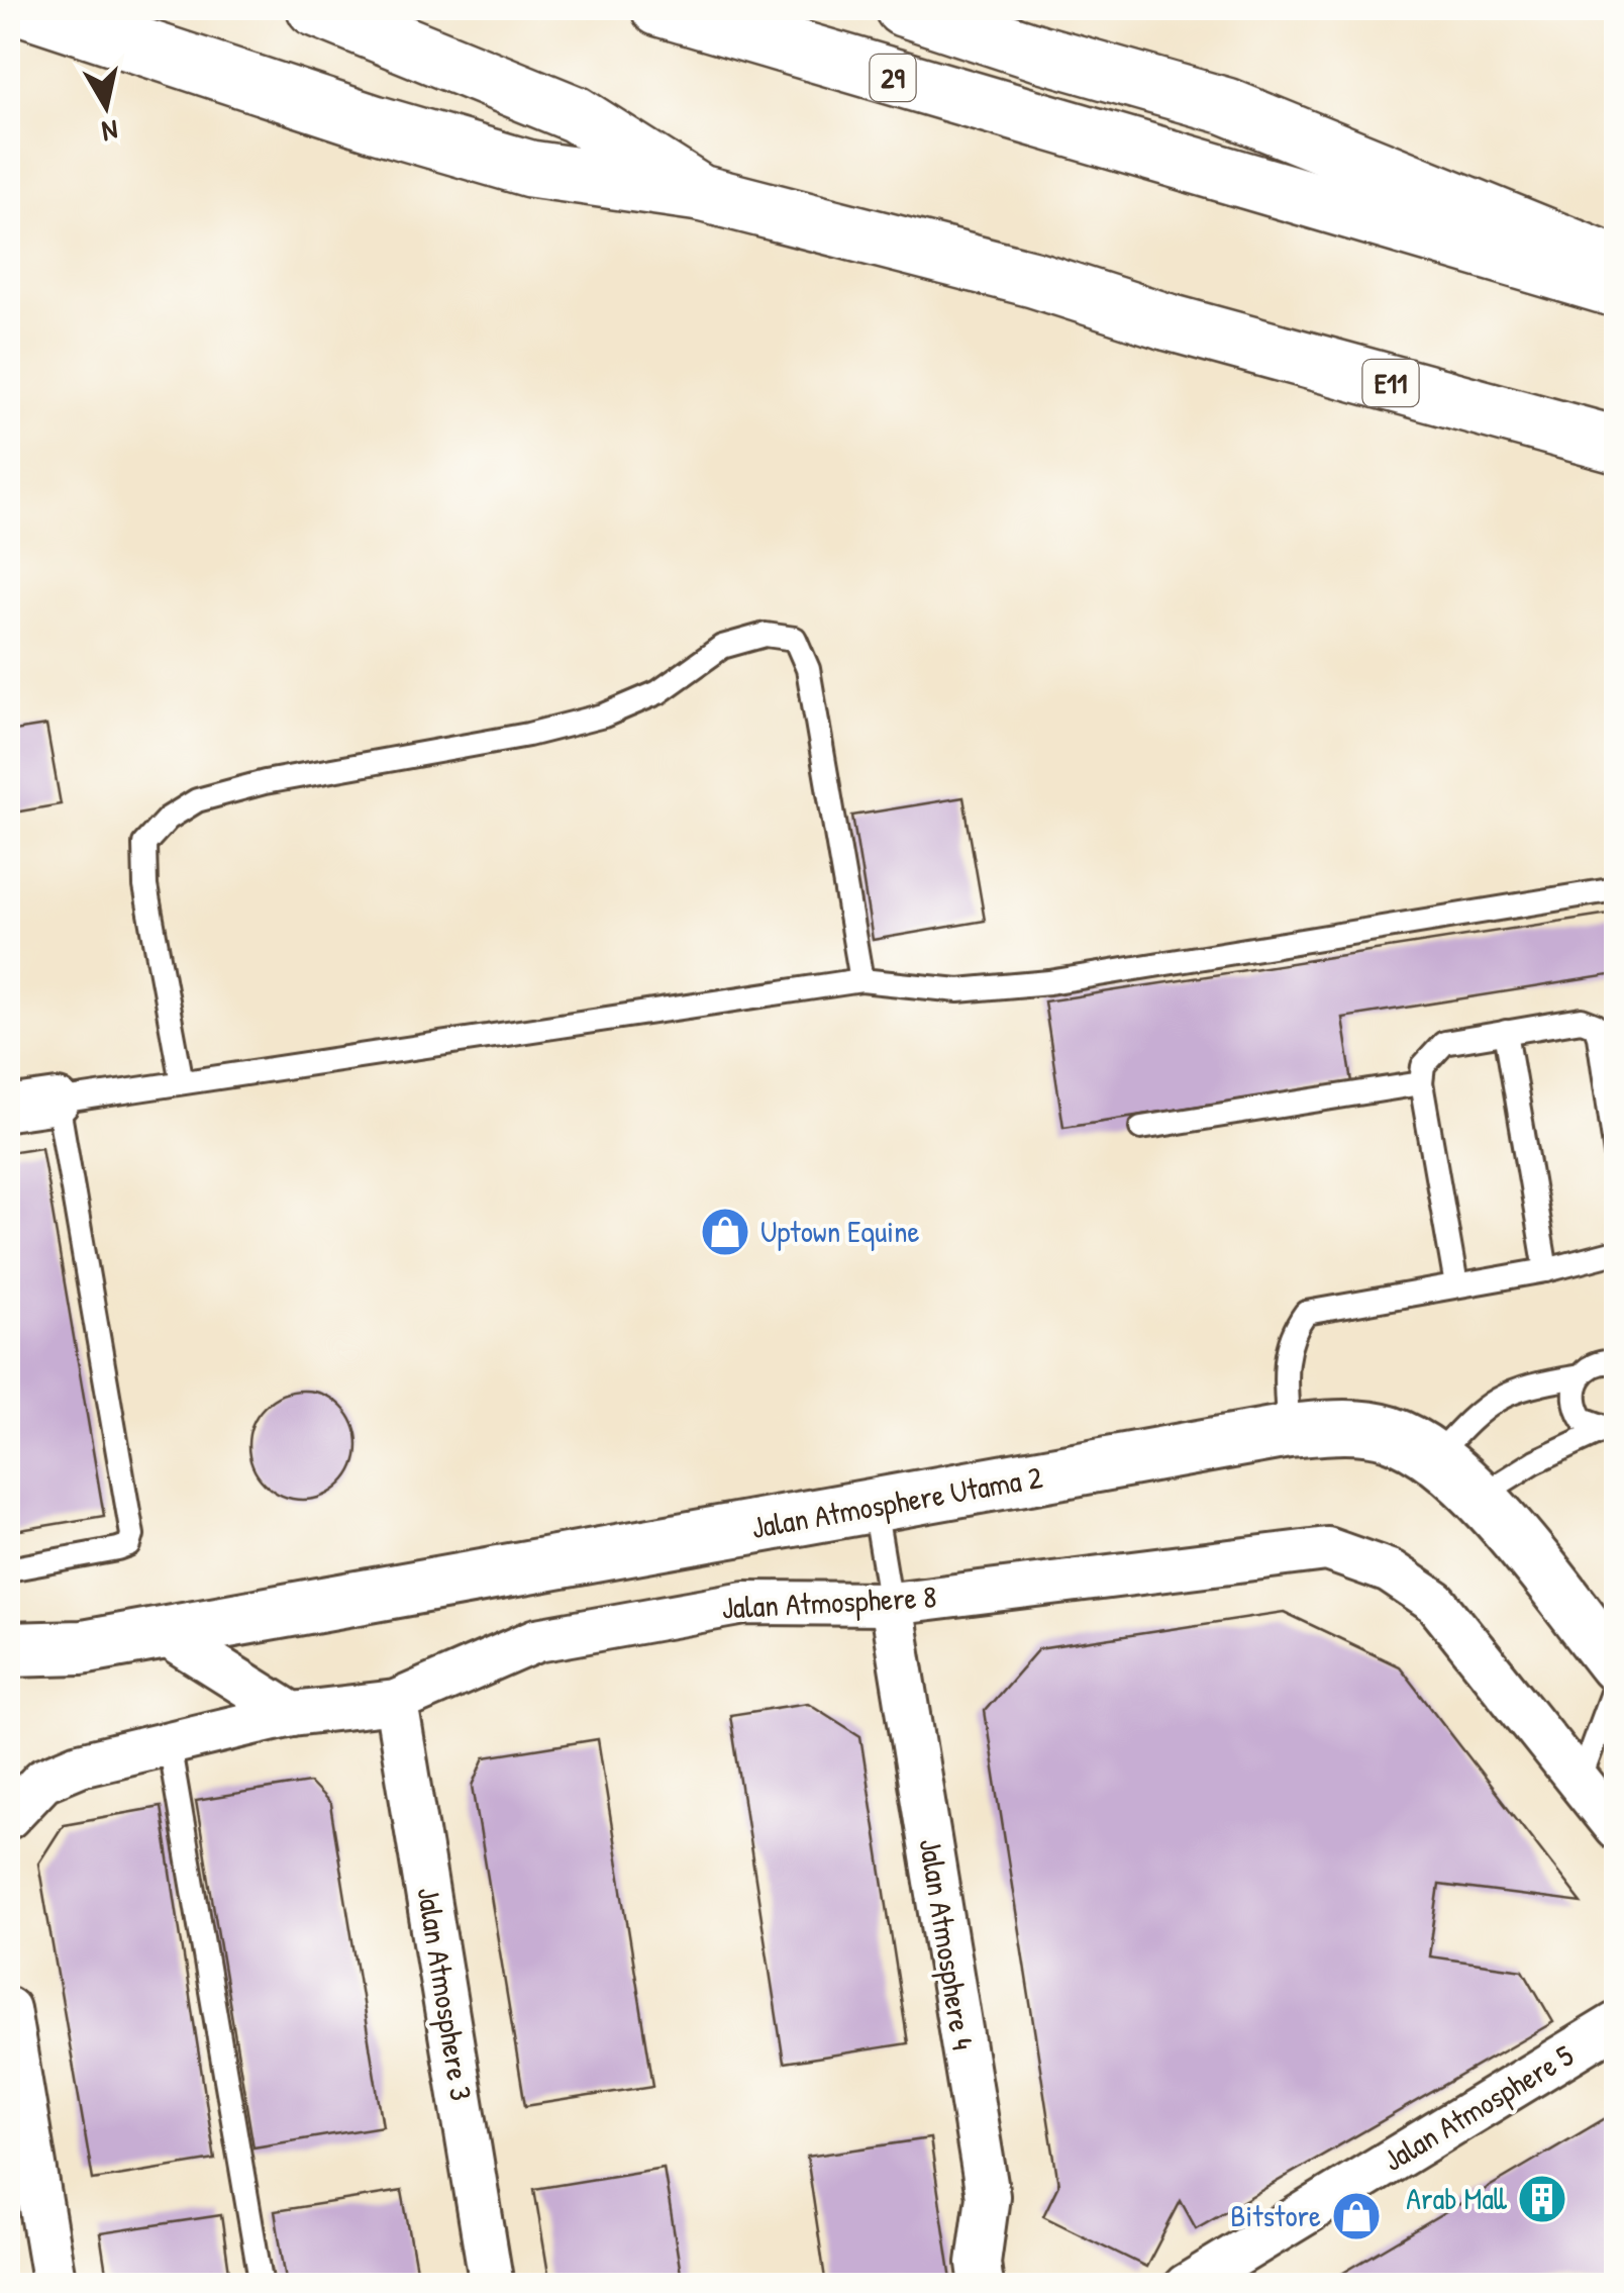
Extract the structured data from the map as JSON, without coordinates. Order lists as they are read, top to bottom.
{
  "streets": {
    "highway": ["29", "E11"],
    "street": [
      "Jalan Atmosphere Utama 2",
      "Jalan Atmosphere 8",
      "Jalan Atmosphere 4",
      "Jalan Atmosphere 3",
      "Jalan Atmosphere 5"
    ]
  },
  "crossings": [
    ["Jalan Atmosphere 8", "Jalan Atmosphere 4"],
    ["Jalan Atmosphere 8", "Jalan Atmosphere 3"]
  ],
  "places": {
    "shop": ["Uptown Equine", "Bitstore"],
    "building": ["Arab Mall"]
  },
  "north": "bottom"
}
